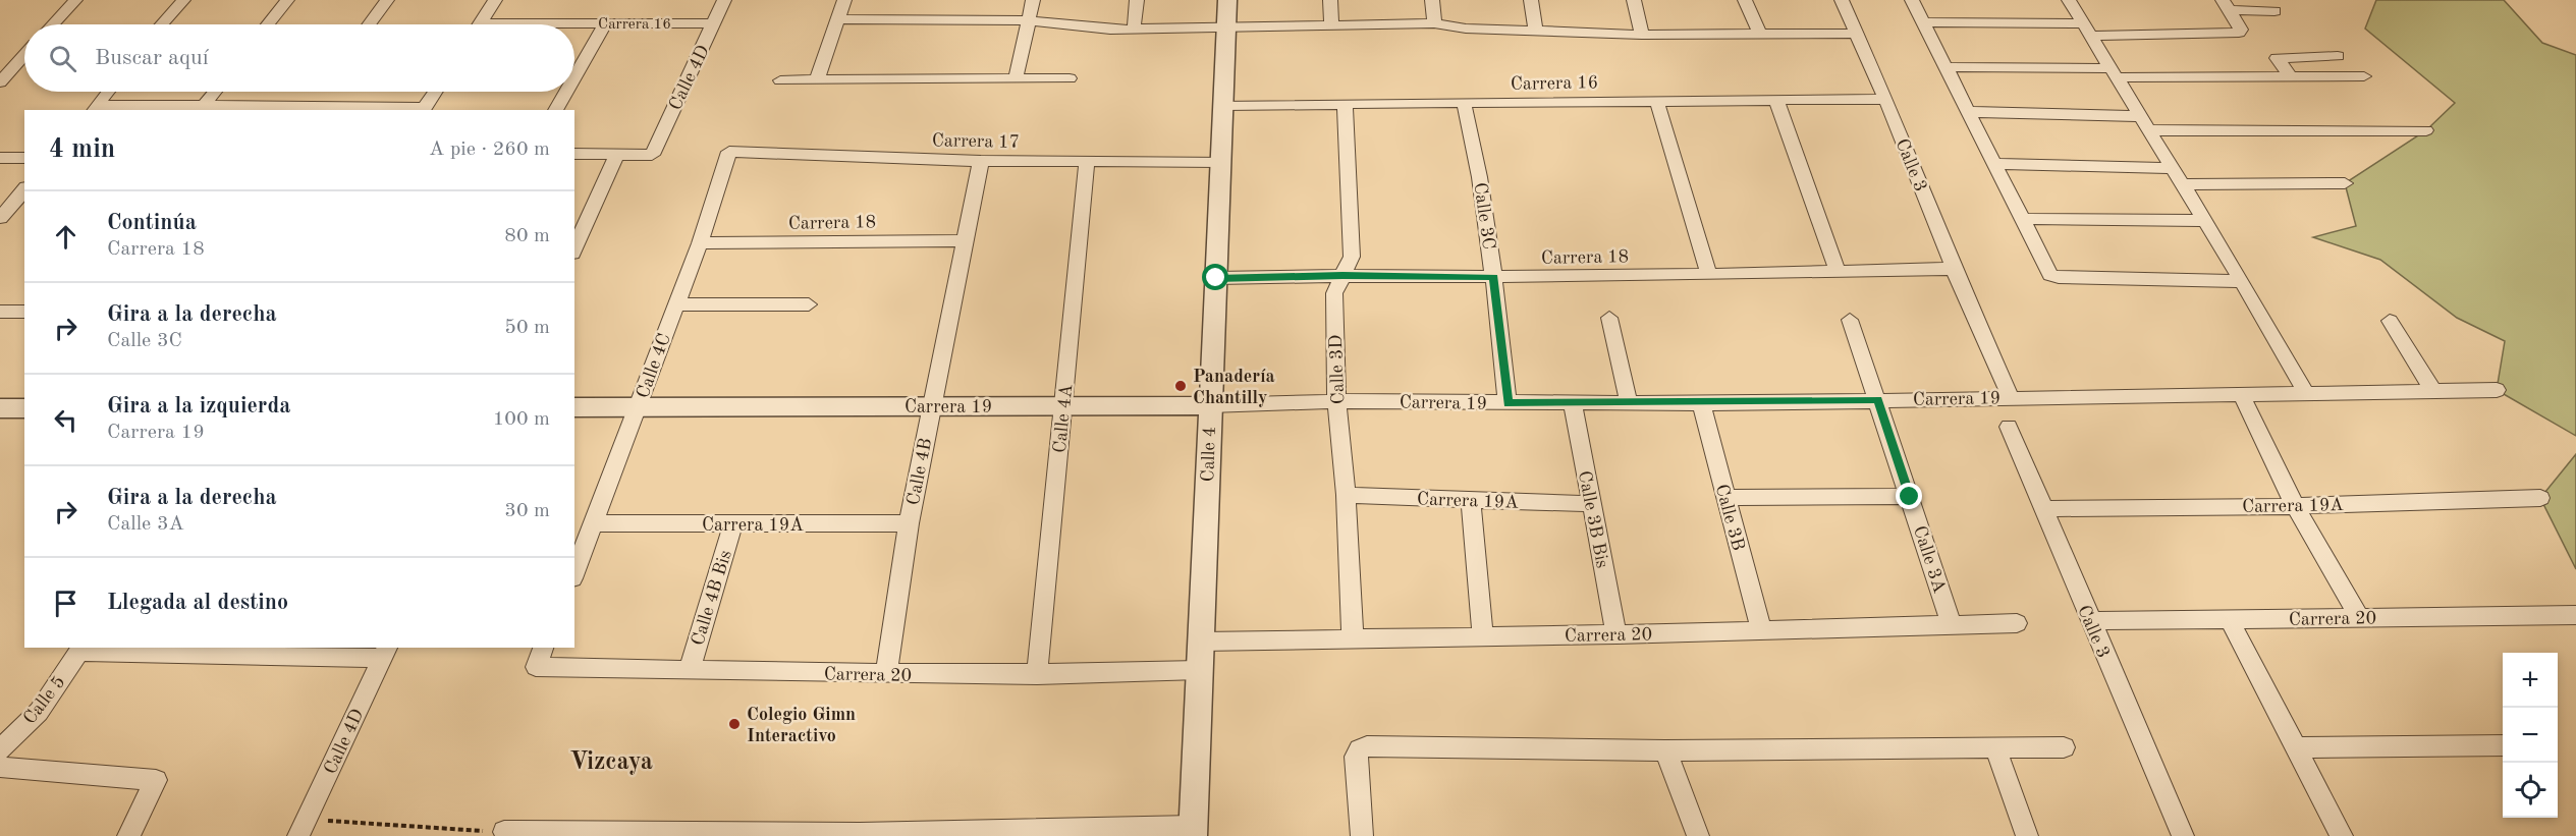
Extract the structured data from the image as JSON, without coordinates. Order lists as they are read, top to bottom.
{
  "streets": {
    "street": [
      "Carrera 16",
      "Calle 4D",
      "Carrera 17",
      "Calle 3",
      "Calle 3C",
      "Carrera 18",
      "Calle 4C",
      "Calle 3D",
      "Carrera 19",
      "Calle 4A",
      "Calle 4",
      "Calle 4B",
      "Carrera 19A",
      "Calle 3B",
      "Calle 3B Bis",
      "Calle 3A",
      "Calle 4B Bis",
      "Carrera 20",
      "Calle 5"
    ]
  },
  "crossings": [
    ["Carrera 16", "Calle 4D"],
    ["Carrera 16", "Calle 3"],
    ["Carrera 16", "Calle 3C"],
    ["Carrera 16", "Calle 3D"],
    ["Carrera 16", "Calle 4"],
    ["Carrera 17", "Calle 4C"],
    ["Carrera 17", "Calle 4A"],
    ["Carrera 17", "Calle 4"],
    ["Carrera 17", "Calle 4B"],
    ["Calle 3", "Carrera 18"],
    ["Calle 3", "Carrera 19"],
    ["Calle 3", "Carrera 19A"],
    ["Calle 3", "Carrera 20"],
    ["Calle 3C", "Carrera 18"],
    ["Calle 3C", "Carrera 19"],
    ["Carrera 18", "Calle 4C"],
    ["Carrera 18", "Calle 3D"],
    ["Carrera 18", "Calle 4"],
    ["Carrera 18", "Calle 4B"],
    ["Calle 4C", "Carrera 19"],
    ["Calle 4C", "Carrera 19A"],
    ["Calle 3D", "Carrera 19"],
    ["Calle 3D", "Carrera 19A"],
    ["Calle 3D", "Carrera 20"],
    ["Carrera 19", "Calle 4A"],
    ["Carrera 19", "Calle 4"],
    ["Carrera 19", "Calle 4B"],
    ["Carrera 19", "Calle 3B"],
    ["Carrera 19", "Calle 3B Bis"],
    ["Carrera 19", "Calle 3A"],
    ["Calle 4A", "Carrera 20"],
    ["Calle 4", "Carrera 20"],
    ["Calle 4B", "Carrera 19A"],
    ["Calle 4B", "Carrera 20"],
    ["Carrera 19A", "Calle 3B Bis"],
    ["Carrera 19A", "Calle 4B Bis"],
    ["Calle 3B", "Carrera 20"],
    ["Calle 3B Bis", "Carrera 20"],
    ["Calle 3A", "Carrera 20"],
    ["Calle 4B Bis", "Carrera 20"]
  ],
  "districts": ["Vizcaya"],
  "places": ["Panadería Chantilly", "Colegio Gimn Interactivo"],
  "page": {
    "search": "Buscar aquí",
    "heading": ["4 min", "A pie · 260 m"],
    "list": [
      ["Continúa", "Carrera 18", "80 m"],
      ["Gira a la derecha", "Calle 3C", "50 m"],
      ["Gira a la izquierda", "Carrera 19", "100 m"],
      ["Gira a la derecha", "Calle 3A", "30 m"],
      "Llegada al destino"
    ],
    "map_buttons": ["+", "−"]
  }
}
